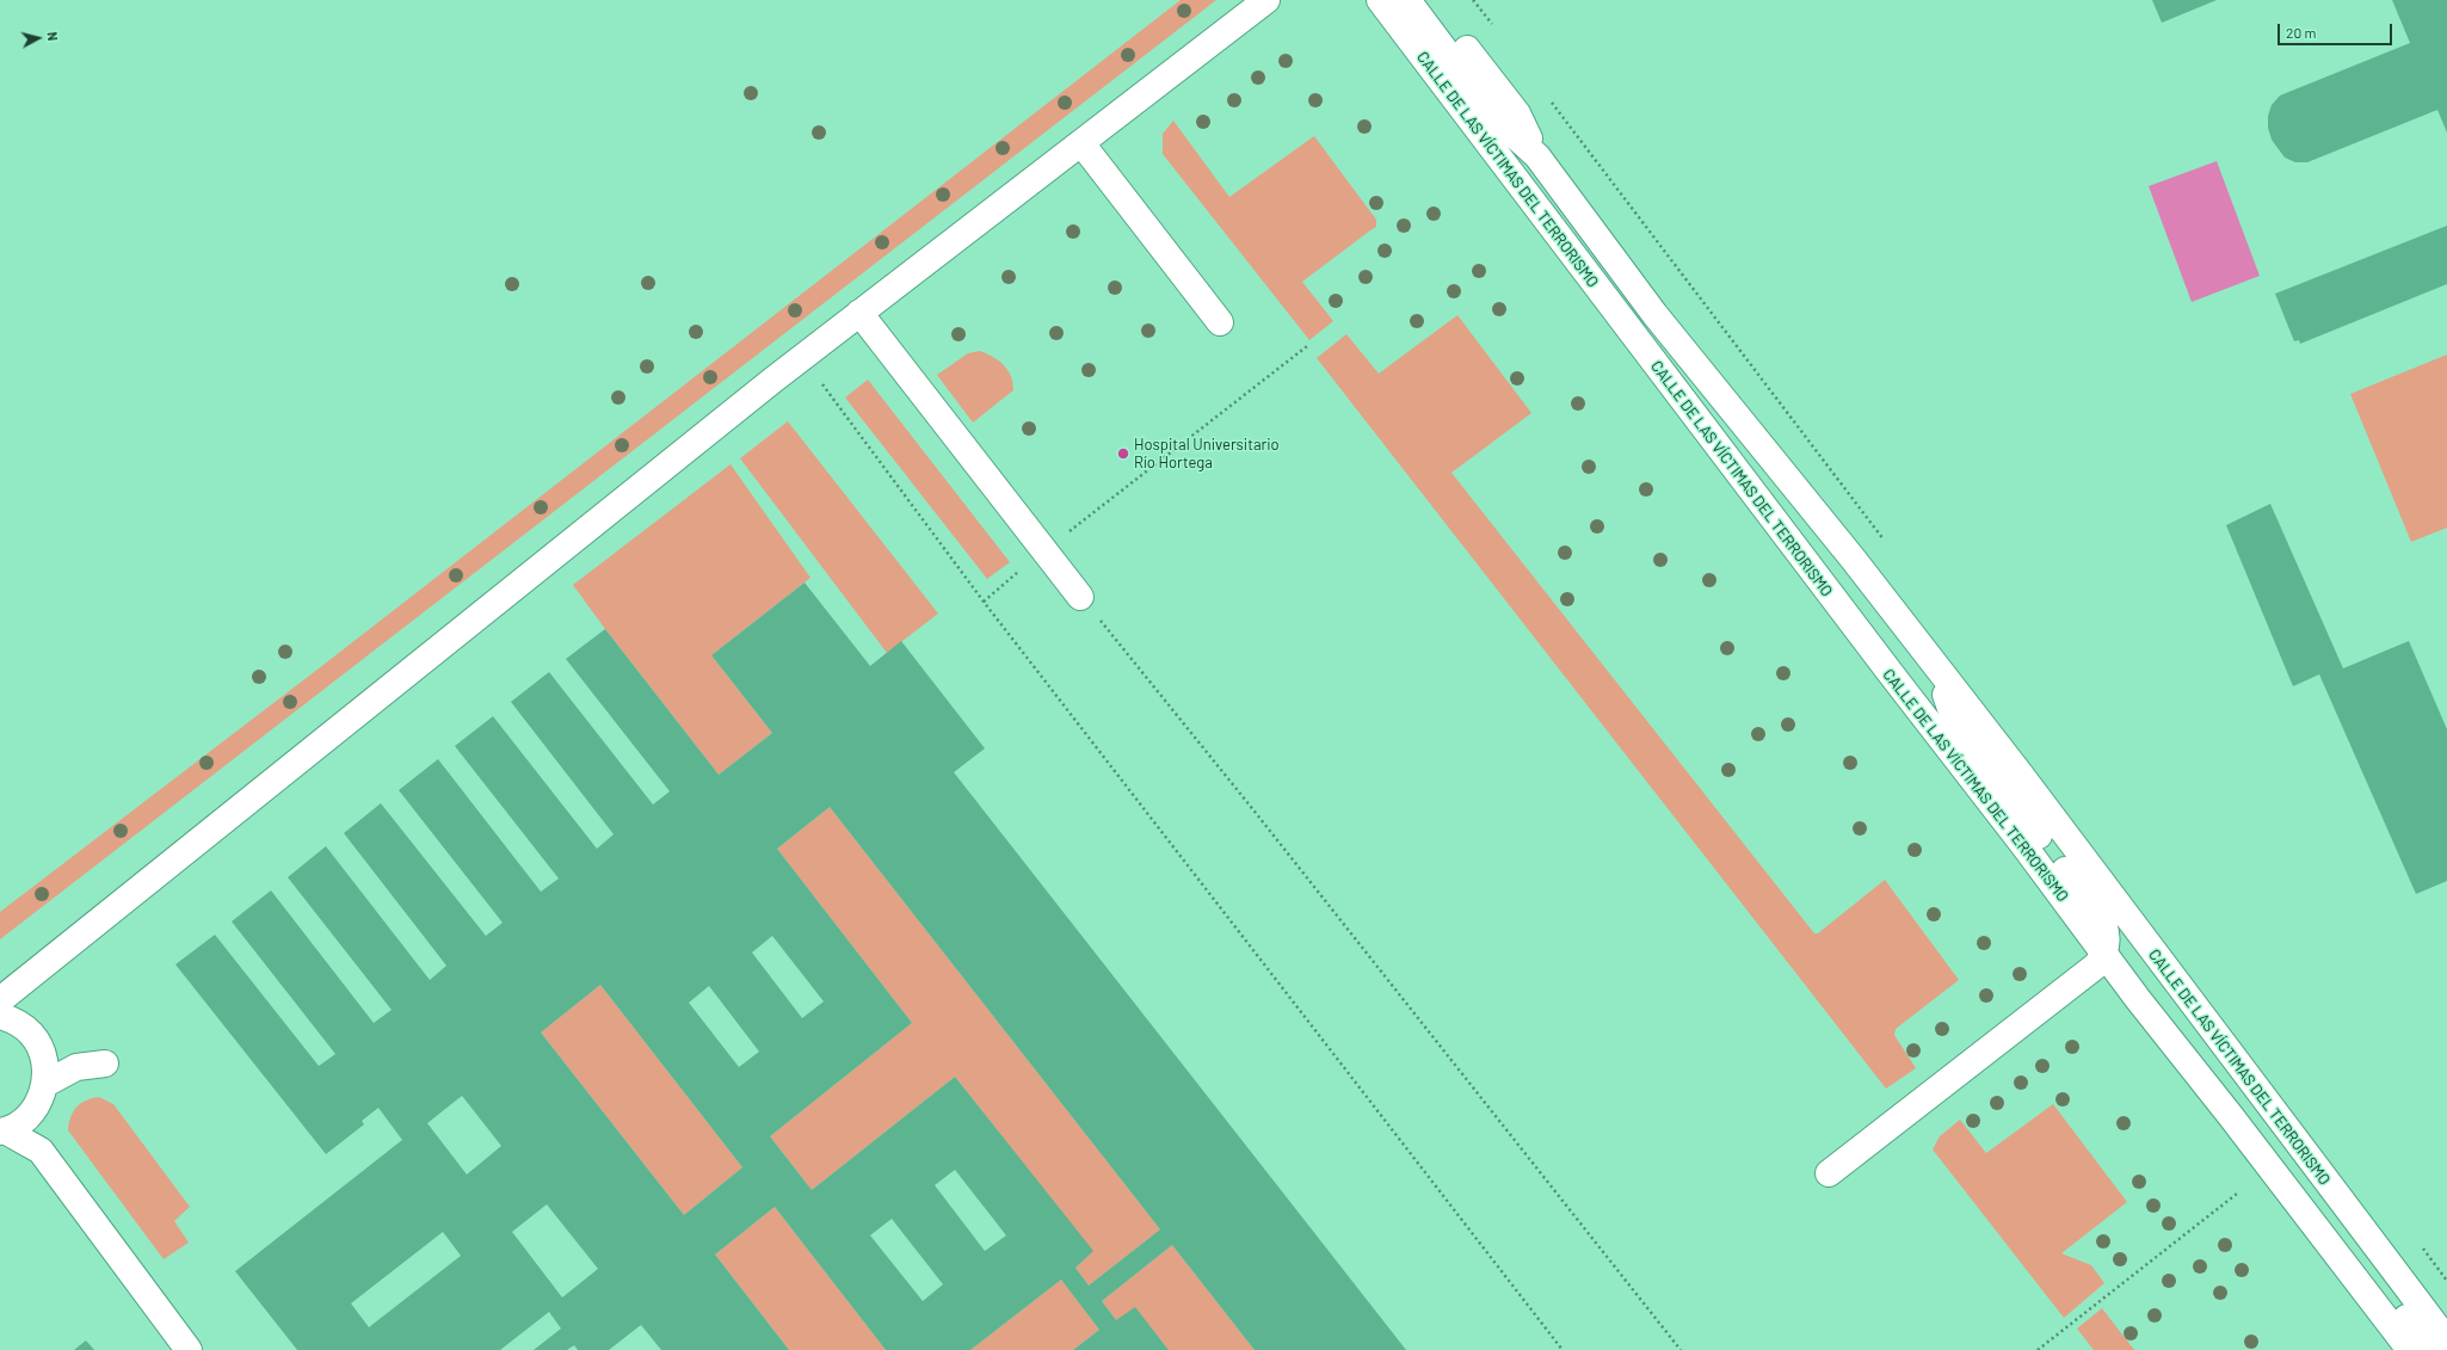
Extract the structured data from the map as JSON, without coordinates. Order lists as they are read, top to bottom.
{
  "streets": {
    "street": ["CALLE DE LAS VÍCTIMAS DEL TERRORISMO"]
  },
  "places": ["Hospital Universitario Río Hortega"],
  "scale_bar": "20 m",
  "north": "right"
}
